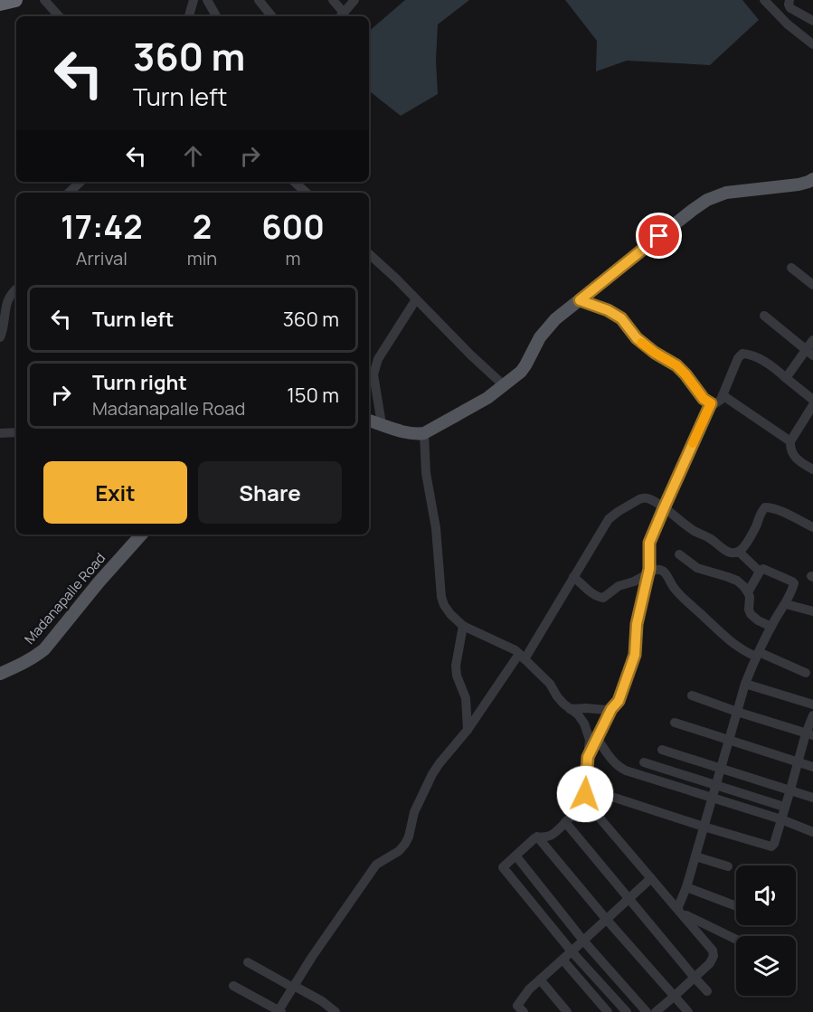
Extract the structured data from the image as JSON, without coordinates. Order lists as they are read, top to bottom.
{
  "streets": {
    "main road": ["Madanapalle Road"]
  },
  "page": {
    "turn": ["360 m", "Turn left"],
    "eta": [
      "17:42",
      "Arrival",
      "2",
      "min",
      "600",
      "m"
    ],
    "list": [
      {
        "name": "Turn left",
        "value": "360 m"
      },
      {
        "name": "Turn right",
        "note": "Madanapalle Road",
        "value": "150 m"
      }
    ],
    "buttons": ["Exit", "Share"]
  }
}
